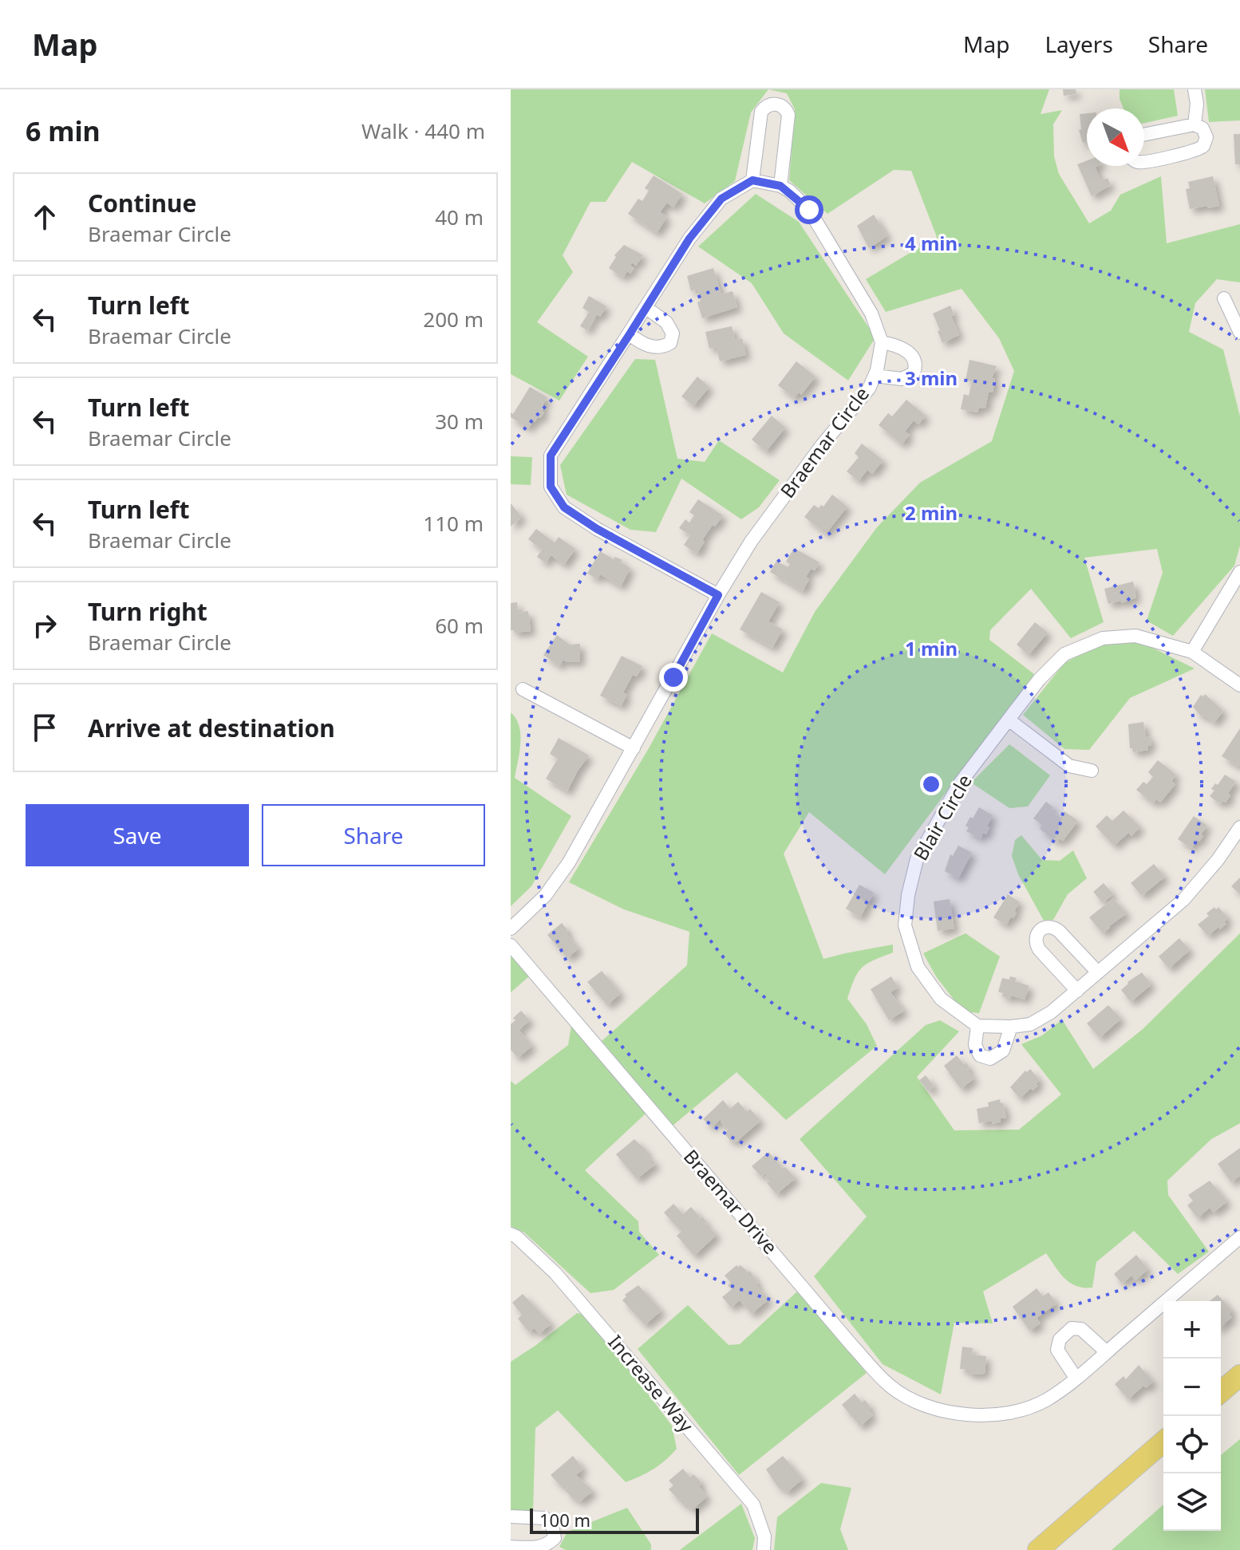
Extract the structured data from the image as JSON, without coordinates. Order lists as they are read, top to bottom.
{
  "streets": {
    "street": [
      "Braemar Circle",
      "Blair Circle",
      "Braemar Drive",
      "Increase Way"
    ]
  },
  "scale_bar": "100 m",
  "north": "bottom right",
  "page": {
    "header": "Map",
    "nav": ["Map", "Layers", "Share"],
    "heading": ["6 min", "Walk · 440 m"],
    "list": [
      ["Continue", "Braemar Circle", "40 m"],
      ["Turn left", "Braemar Circle", "200 m"],
      ["Turn left", "Braemar Circle", "30 m"],
      ["Turn left", "Braemar Circle", "110 m"],
      ["Turn right", "Braemar Circle", "60 m"],
      "Arrive at destination"
    ],
    "buttons": ["Save", "Share"],
    "map_buttons": ["+", "−"],
    "scale": "100 m"
  },
  "rings": [
    "4 min",
    "3 min",
    "2 min",
    "1 min"
  ]
}
